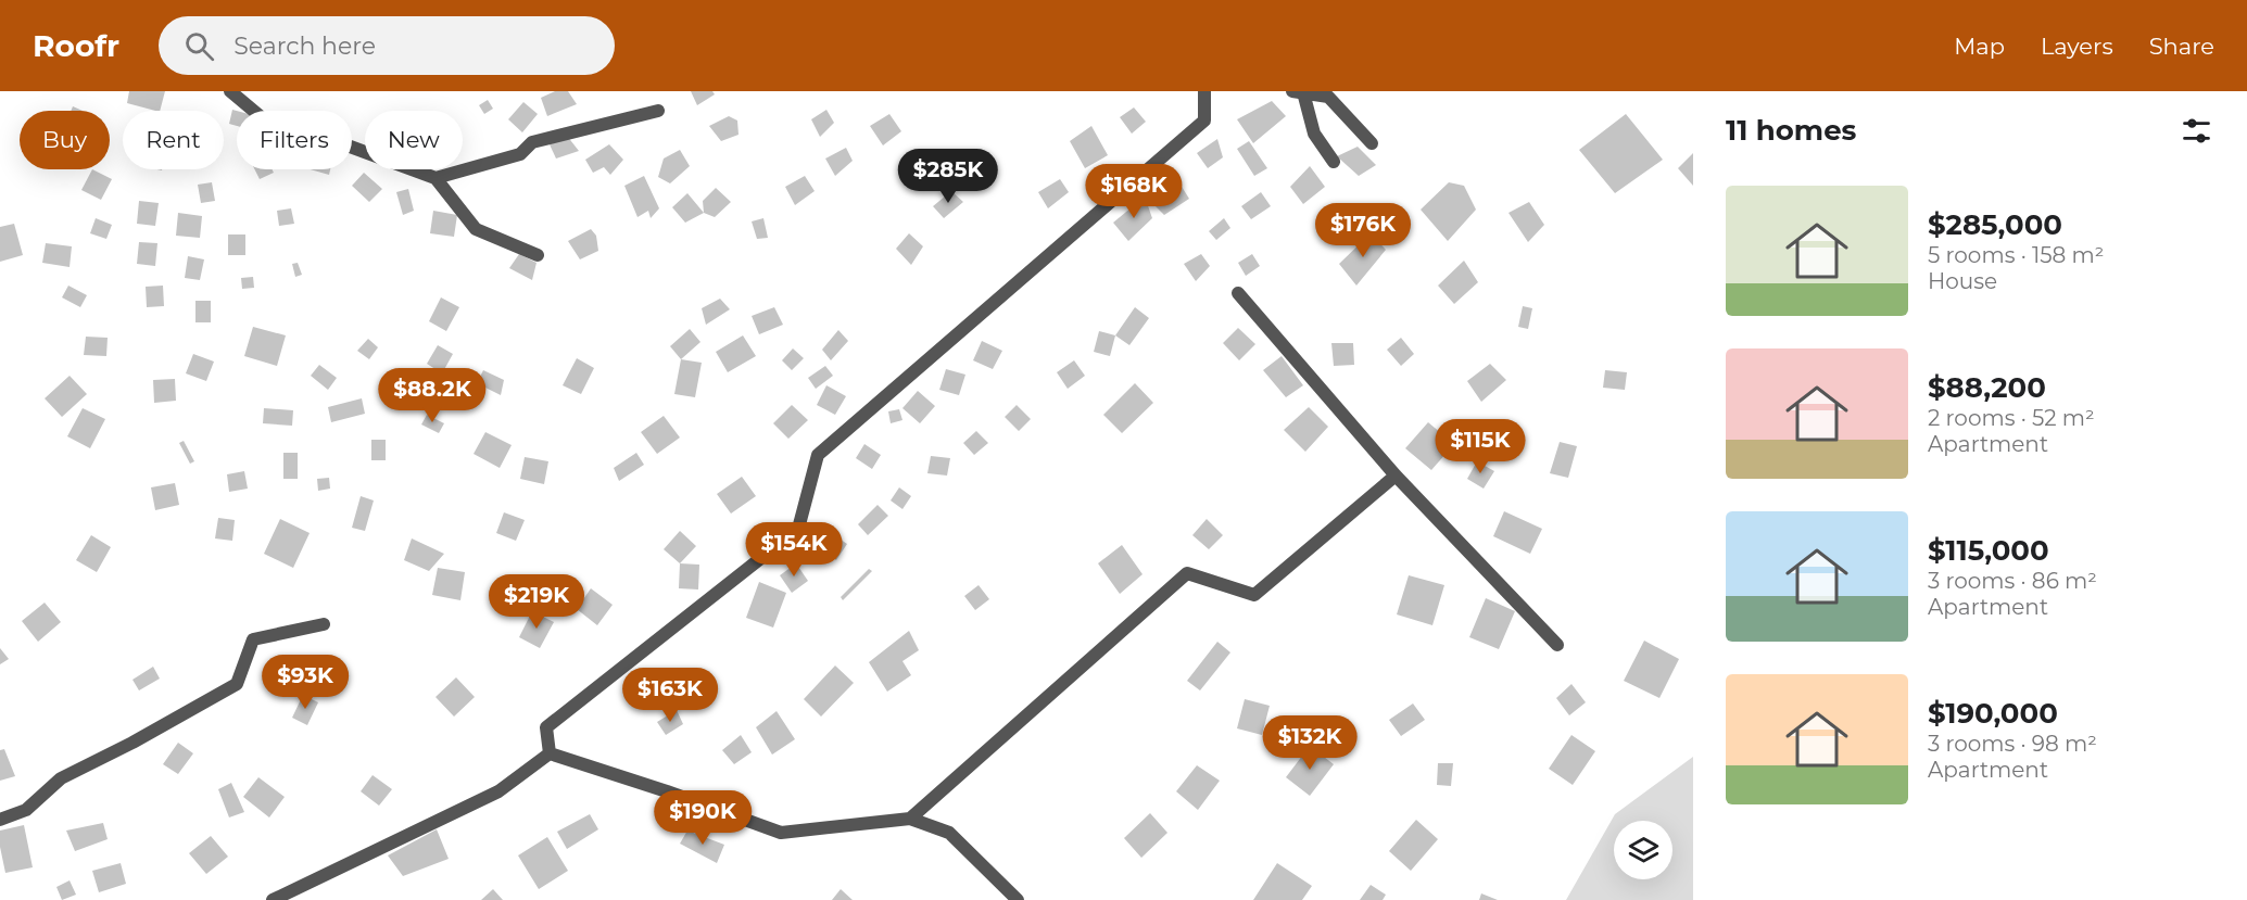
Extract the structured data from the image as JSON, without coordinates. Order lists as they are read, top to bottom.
{
  "page": {
    "header": "Roofr",
    "search": "Search here",
    "nav": ["Map", "Layers", "Share"],
    "heading": "11 homes",
    "chip": [
      "Buy",
      "Rent",
      "Filters",
      "New"
    ],
    "price": [
      "$285K",
      "$168K",
      "$176K",
      "$88.2K",
      "$115K",
      "$154K",
      "$219K",
      "$93K",
      "$163K",
      "$132K",
      "$190K"
    ],
    "list": [
      {
        "name": "$285,000",
        "note": "5 rooms · 158 m² · House"
      },
      {
        "name": "$88,200",
        "note": "2 rooms · 52 m² · Apartment"
      },
      {
        "name": "$115,000",
        "note": "3 rooms · 86 m² · Apartment"
      },
      {
        "name": "$190,000",
        "note": "3 rooms · 98 m² · Apartment"
      }
    ]
  }
}
